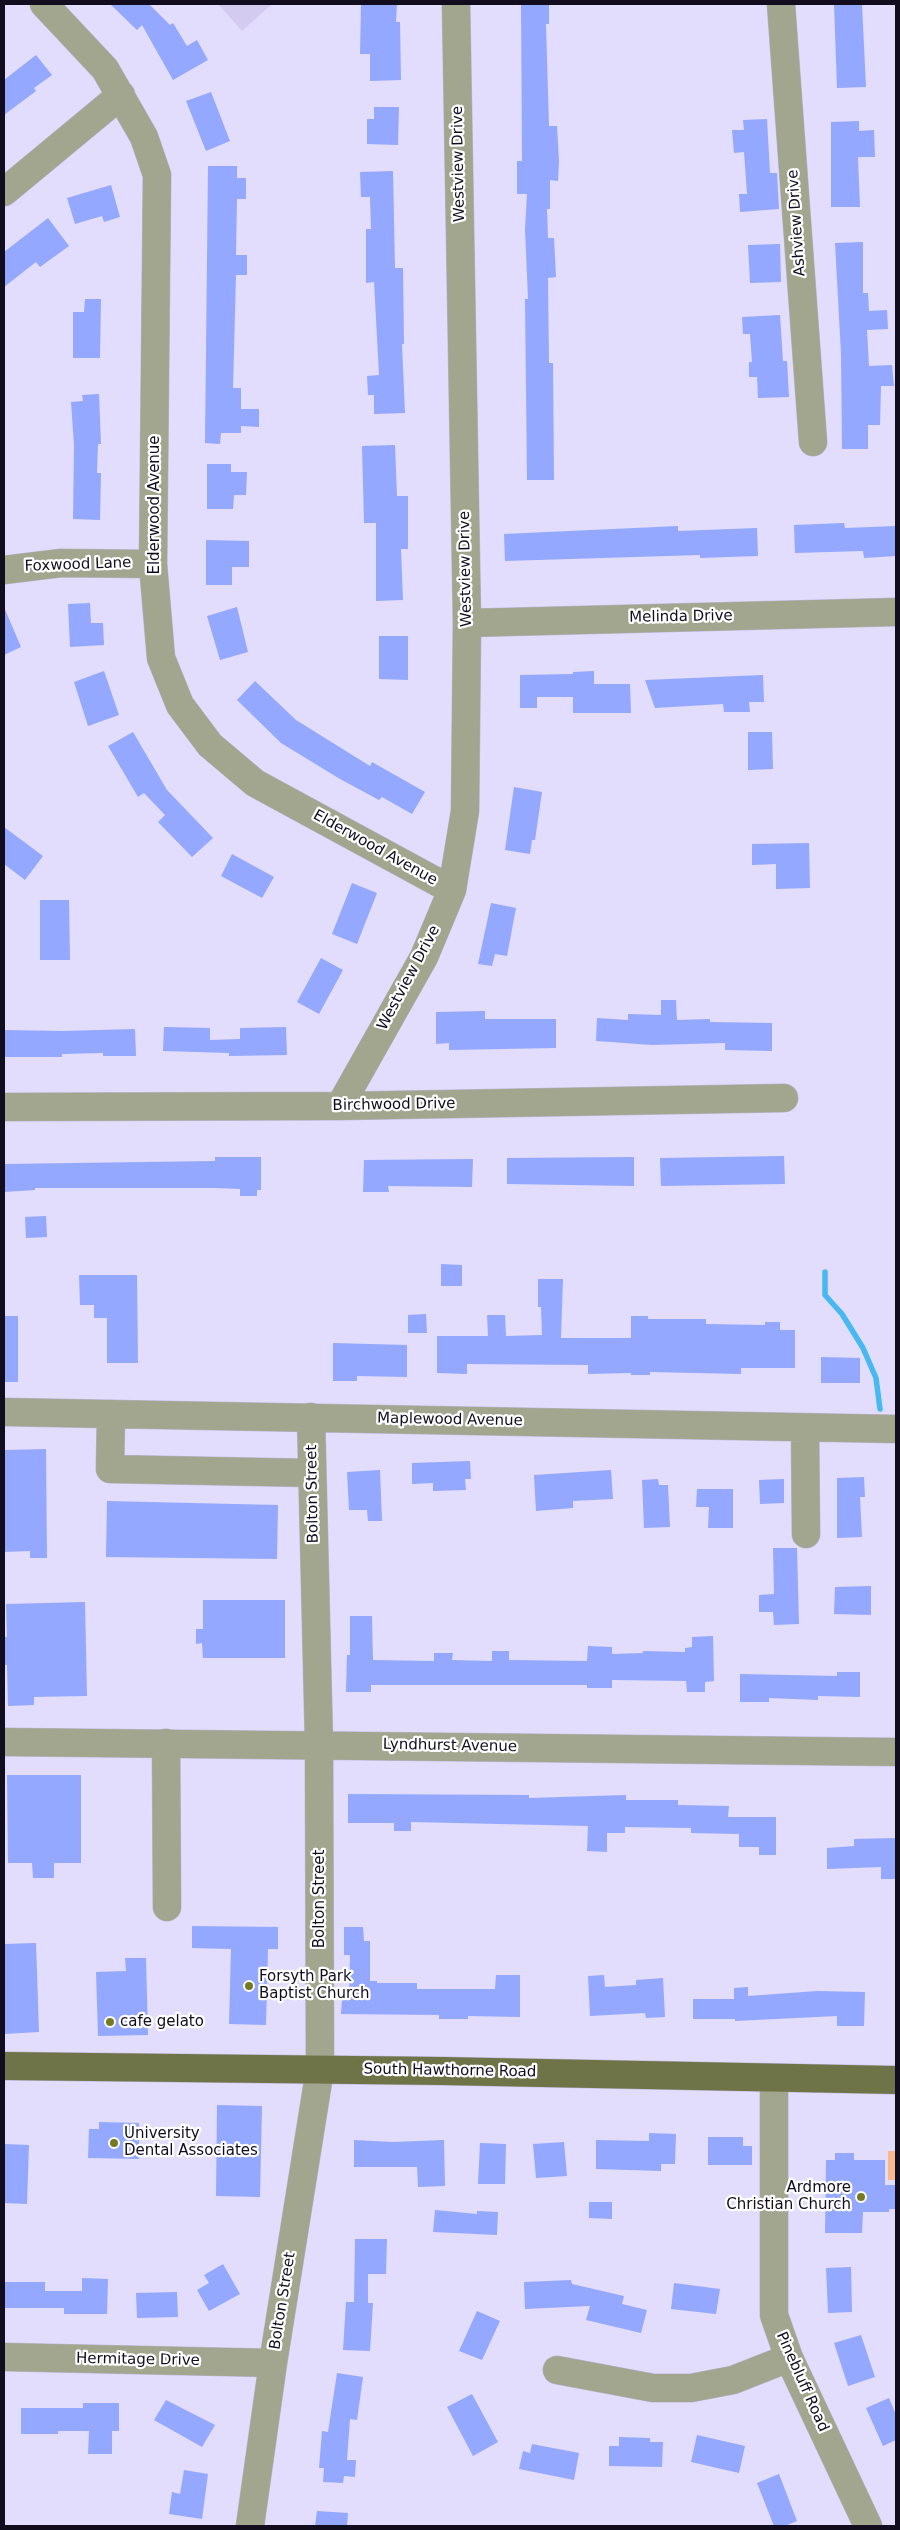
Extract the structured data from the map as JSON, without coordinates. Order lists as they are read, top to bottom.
{
  "streets": {
    "main road": ["South Hawthorne Road"],
    "street": [
      "Westview Drive",
      "Ashview Drive",
      "Elderwood Avenue",
      "Foxwood Lane",
      "Melinda Drive",
      "Birchwood Drive",
      "Maplewood Avenue",
      "Bolton Street",
      "Lyndhurst Avenue",
      "Hermitage Drive",
      "Pinebluff Road"
    ]
  },
  "crossings": [
    ["Westview Drive", "Elderwood Avenue"],
    ["Westview Drive", "Melinda Drive"],
    ["Westview Drive", "Birchwood Drive"],
    ["Elderwood Avenue", "Foxwood Lane"],
    ["Maplewood Avenue", "Bolton Street"],
    ["Bolton Street", "Lyndhurst Avenue"],
    ["Bolton Street", "South Hawthorne Road"],
    ["Bolton Street", "Hermitage Drive"],
    ["South Hawthorne Road", "Pinebluff Road"]
  ],
  "places": [
    "Forsyth Park Baptist Church",
    "cafe gelato",
    "University Dental Associates",
    "Ardmore Christian Church"
  ]
}
